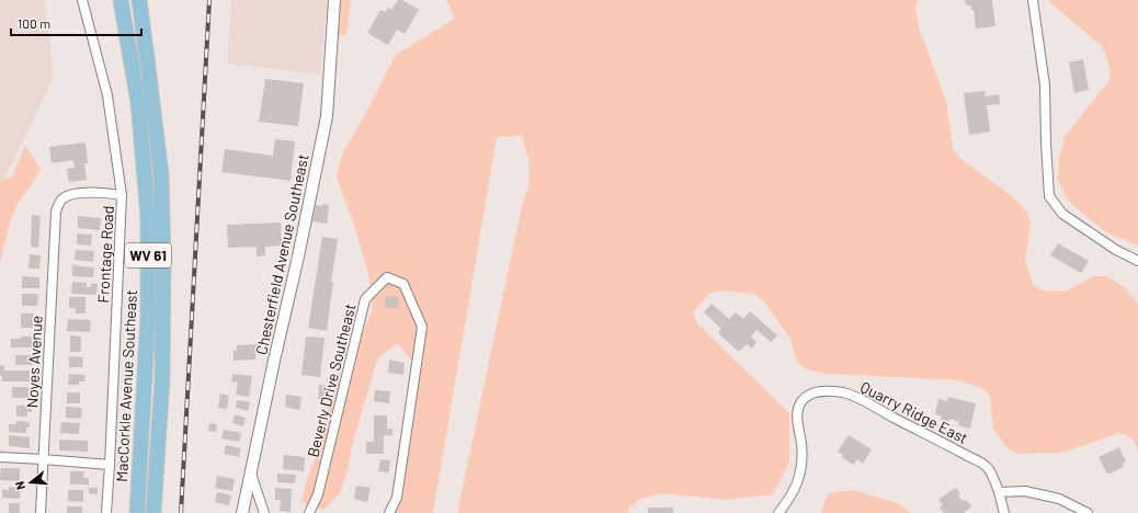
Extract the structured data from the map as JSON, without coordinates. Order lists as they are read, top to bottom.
{
  "streets": {
    "main road": ["WV 61", "MacCorkle Avenue Southeast"],
    "street": [
      "Frontage Road",
      "Chesterfield Avenue Southeast",
      "Noyes Avenue",
      "Beverly Drive Southeast",
      "Quarry Ridge East"
    ]
  },
  "crossings": [
    ["Frontage Road", "Noyes Avenue"]
  ],
  "scale_bar": "100 m",
  "north": "left"
}
